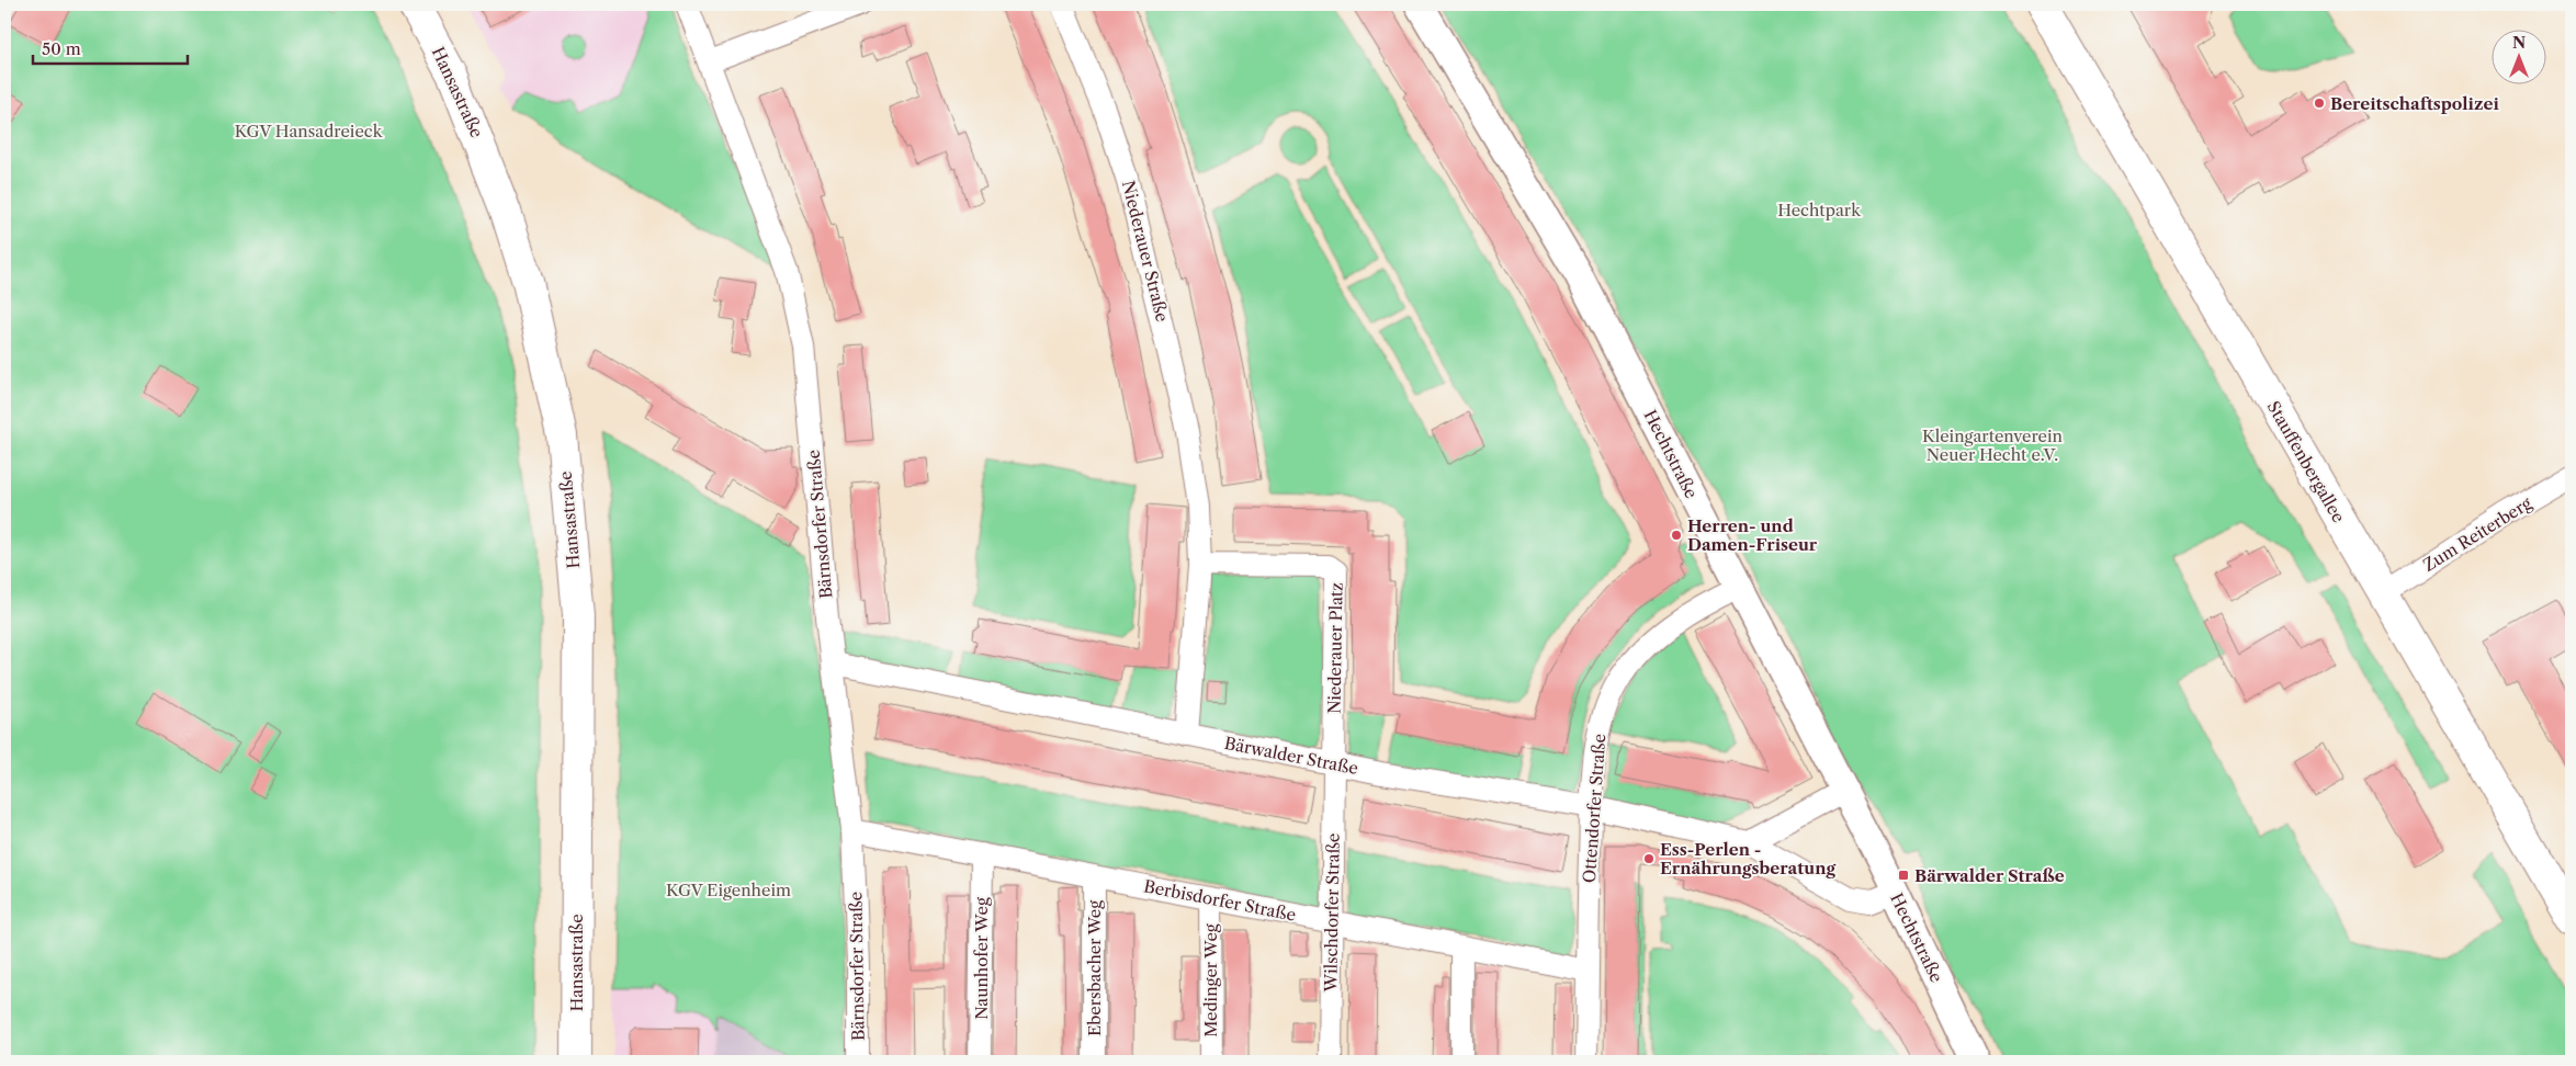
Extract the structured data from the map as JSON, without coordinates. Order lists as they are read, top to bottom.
{
  "streets": {
    "main road": ["Hansastraße", "Stauffenbergallee"],
    "street": [
      "Niederauer Straße",
      "Hechtstraße",
      "Bärnsdorfer Straße",
      "Zum Reiterberg",
      "Niederauer Platz",
      "Bärwalder Straße",
      "Ottendorfer Straße",
      "Berbisdorfer Straße",
      "Wilschdorfer Straße",
      "Naunhofer Weg",
      "Ebersbacher Weg",
      "Medinger Weg"
    ]
  },
  "crossings": [
    ["Niederauer Straße", "Niederauer Platz"],
    ["Hechtstraße", "Bärwalder Straße"],
    ["Hechtstraße", "Ottendorfer Straße"],
    ["Stauffenbergallee", "Zum Reiterberg"],
    ["Bärnsdorfer Straße", "Bärwalder Straße"],
    ["Bärnsdorfer Straße", "Berbisdorfer Straße"],
    ["Niederauer Platz", "Bärwalder Straße"],
    ["Niederauer Platz", "Wilschdorfer Straße"],
    ["Bärwalder Straße", "Ottendorfer Straße"],
    ["Bärwalder Straße", "Wilschdorfer Straße"],
    ["Ottendorfer Straße", "Berbisdorfer Straße"],
    ["Berbisdorfer Straße", "Wilschdorfer Straße"],
    ["Berbisdorfer Straße", "Naunhofer Weg"],
    ["Berbisdorfer Straße", "Ebersbacher Weg"],
    ["Berbisdorfer Straße", "Medinger Weg"]
  ],
  "parks": [
    "KGV Hansadreieck",
    "Hechtpark",
    "Kleingartenverein Neuer Hecht e.V.",
    "KGV Eigenheim"
  ],
  "places": {
    "other": ["Bereitschaftspolizei", "Herren- und Damen-Friseur", "Ess-Perlen - Ernährungsberatung"],
    "transit": ["Bärwalder Straße"]
  },
  "scale_bar": "50 m",
  "north": "top"
}
